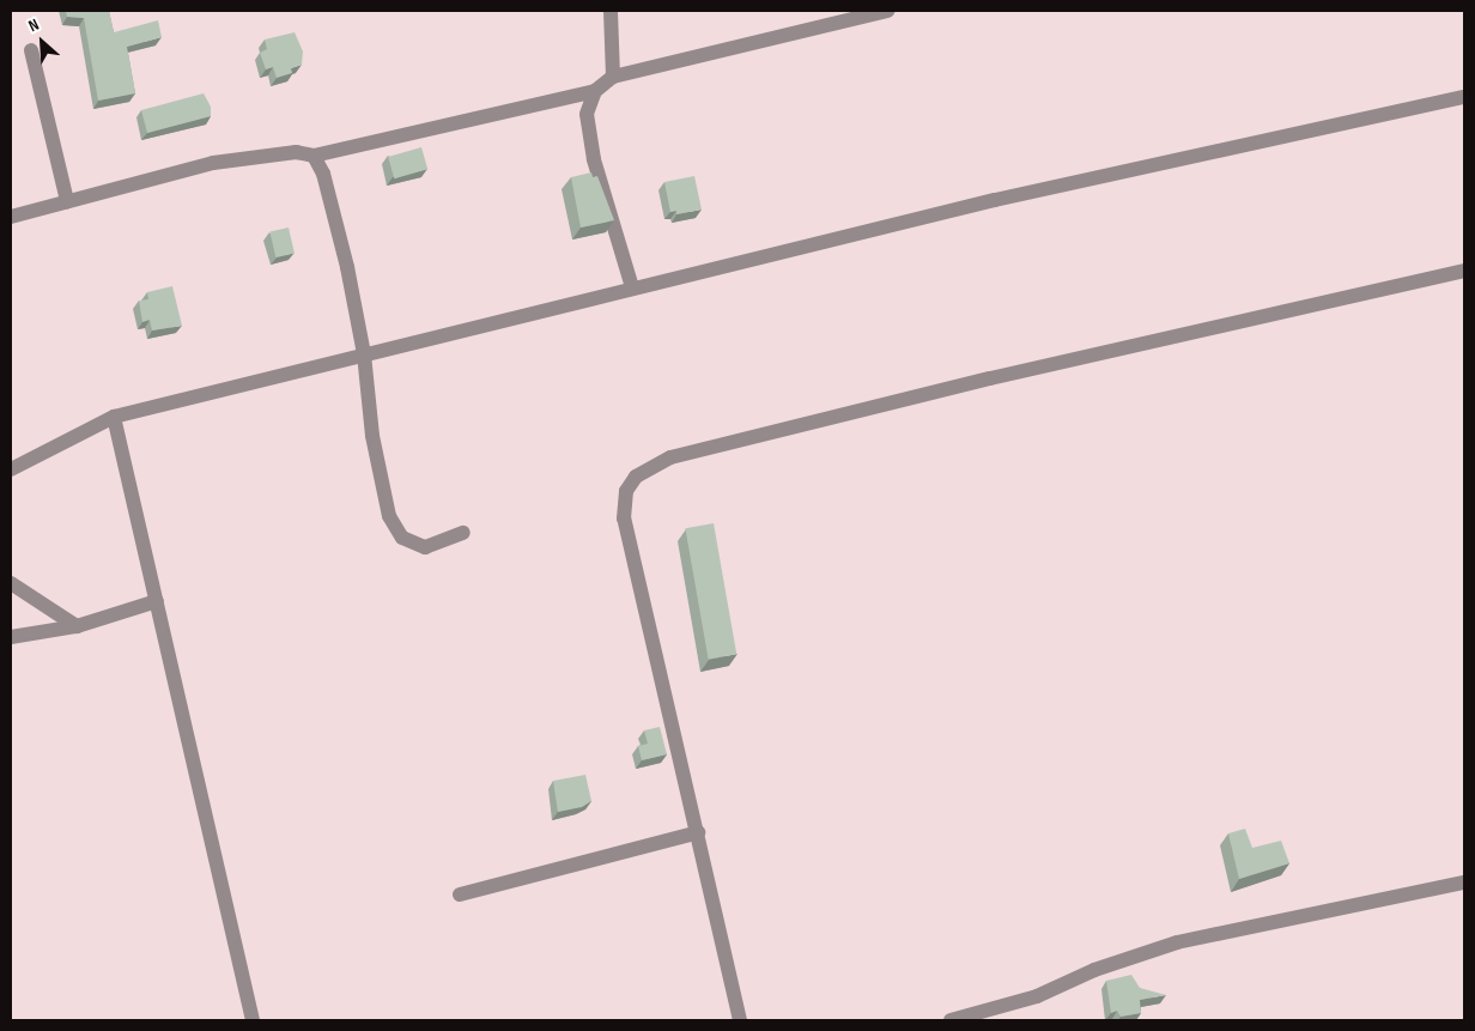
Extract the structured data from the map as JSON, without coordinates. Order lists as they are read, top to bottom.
{
  "north": "top left"
}
